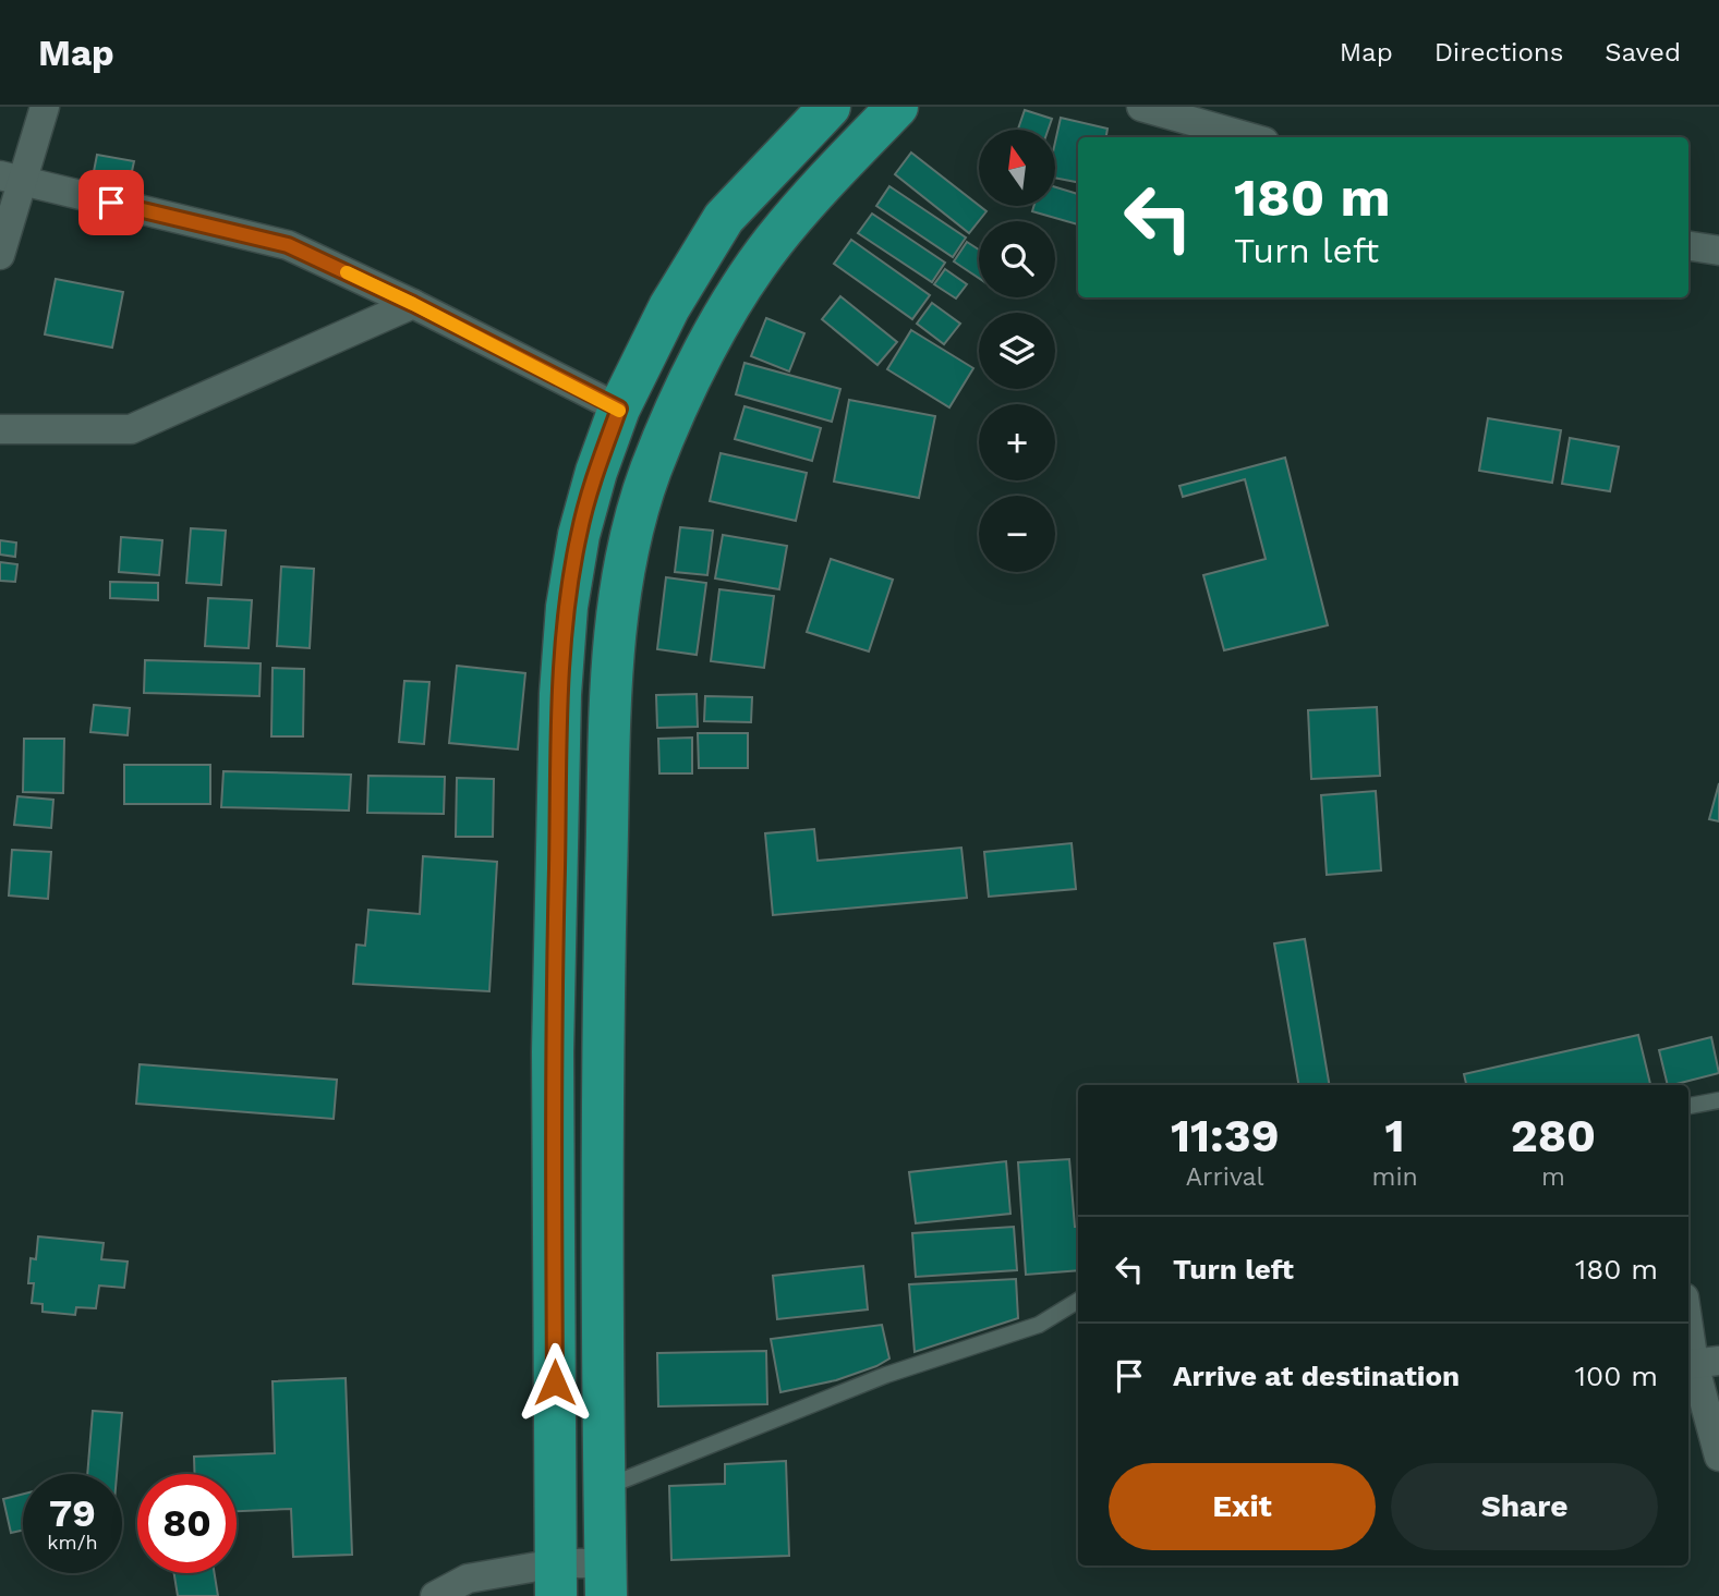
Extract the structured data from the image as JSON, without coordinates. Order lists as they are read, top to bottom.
{
  "north": "top",
  "page": {
    "header": "Map",
    "nav": ["Map", "Directions", "Saved"],
    "map_buttons": ["+", "−"],
    "turn": ["180 m", "Turn left"],
    "eta": [
      "11:39",
      "Arrival",
      "1",
      "min",
      "280",
      "m"
    ],
    "list": [
      {
        "name": "Turn left",
        "value": "180 m"
      },
      {
        "name": "Arrive at destination",
        "value": "100 m"
      }
    ],
    "buttons": ["Exit", "Share"],
    "speed": "79 km/h",
    "limit": "80"
  }
}
